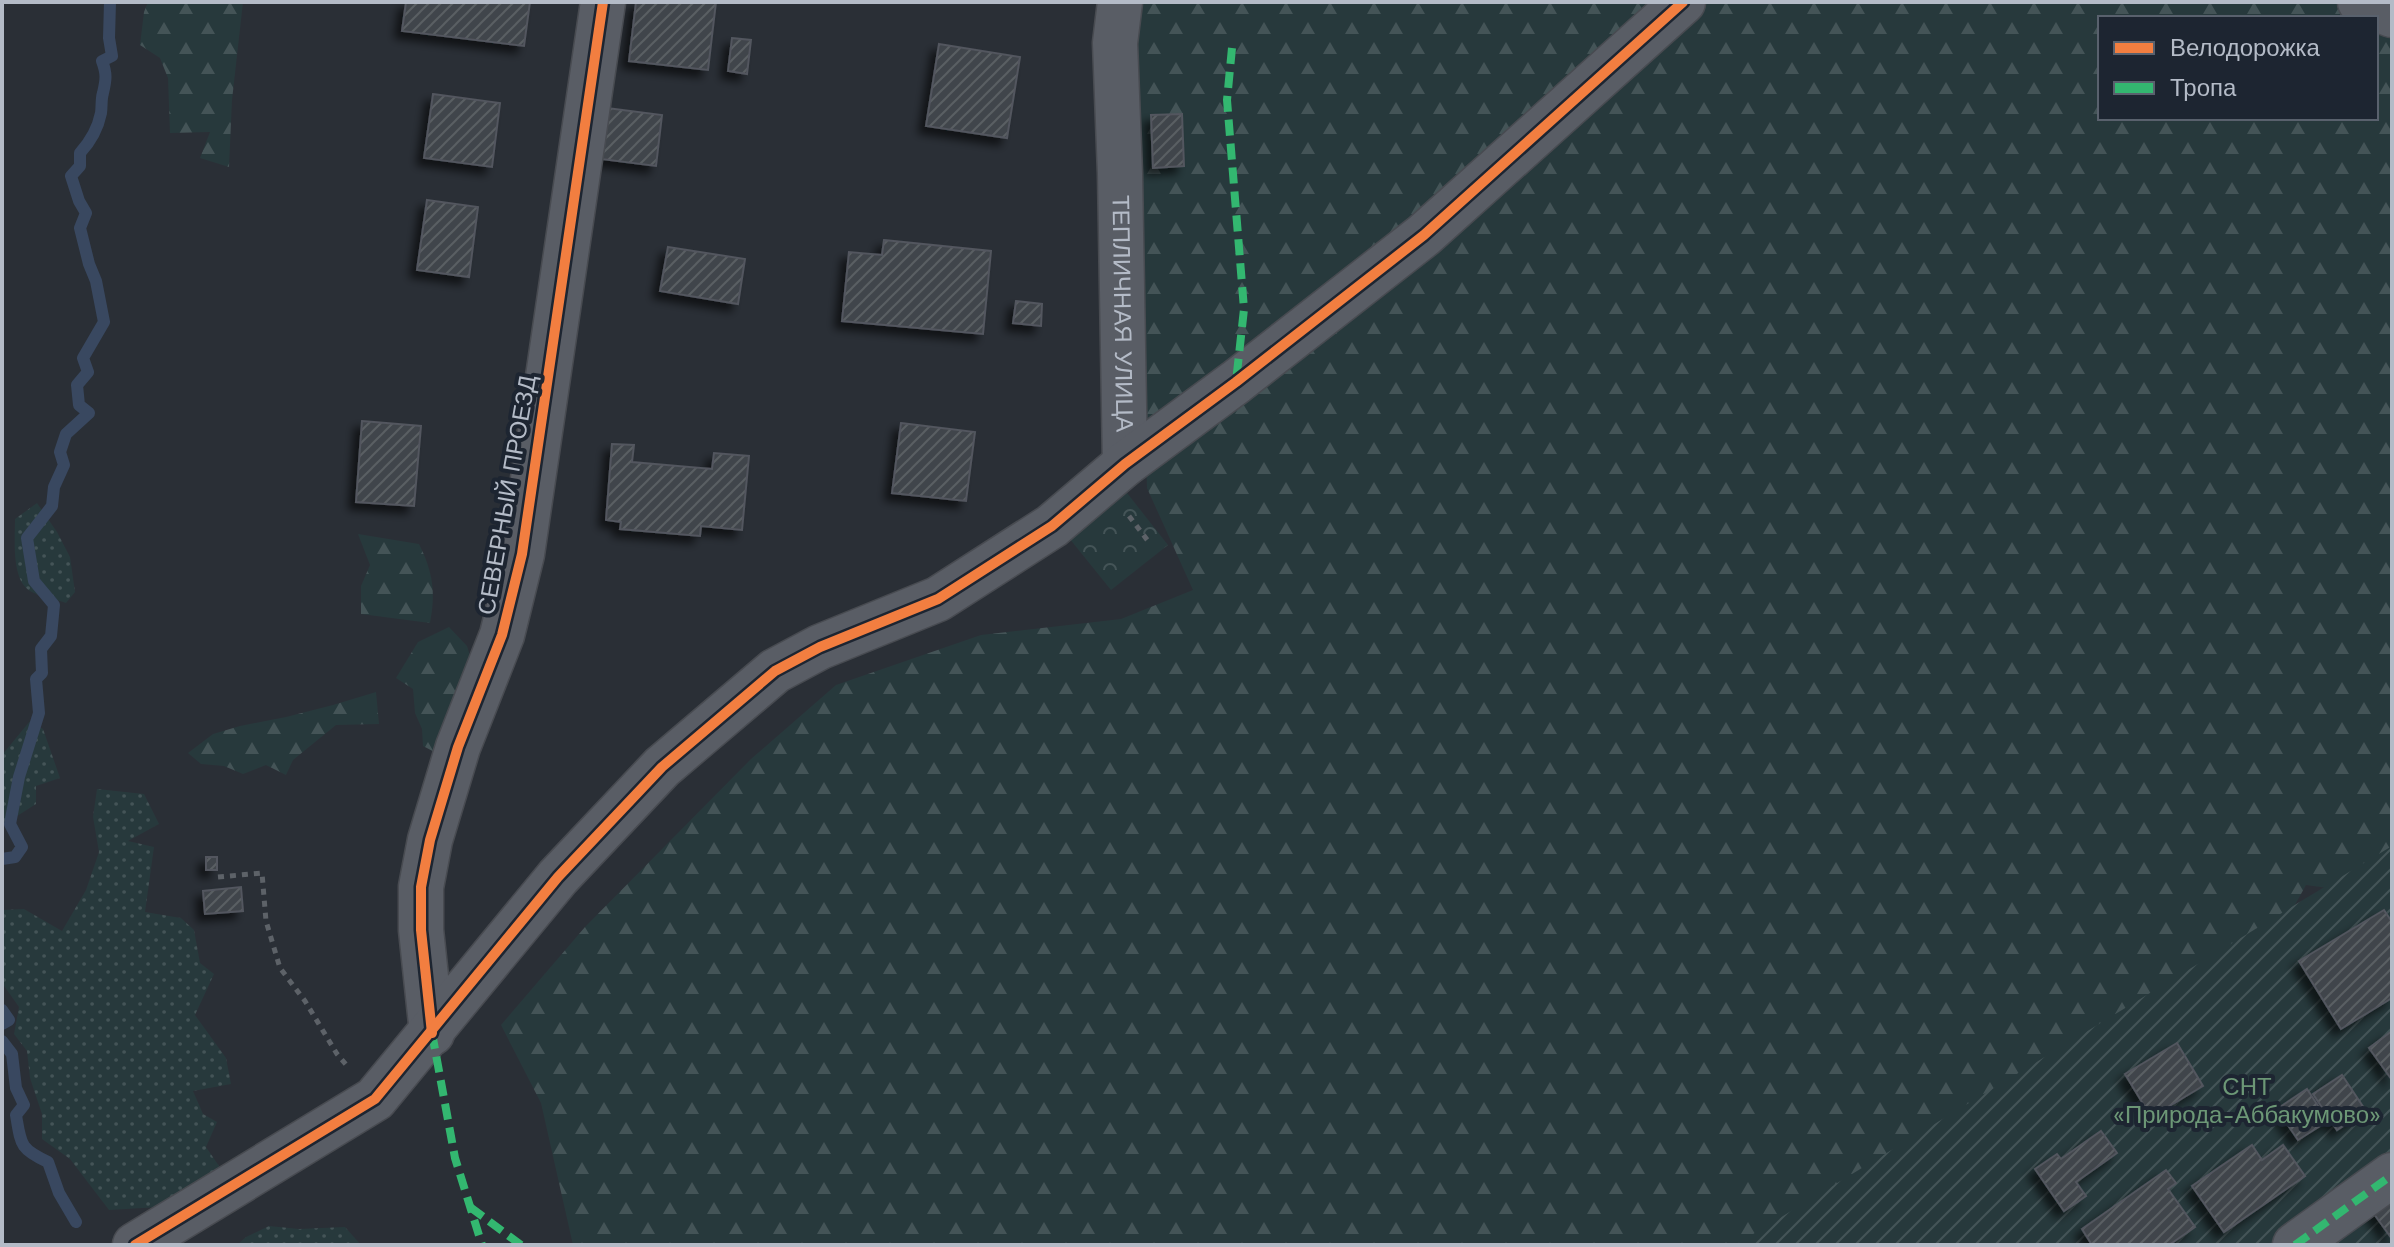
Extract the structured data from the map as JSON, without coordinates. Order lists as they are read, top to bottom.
{
  "streets": {
    "street": ["ТЕПЛИЧНАЯ УЛИЦА", "СЕВЕРНЫЙ ПРОЕЗД"]
  },
  "crossings": [
    ["ТЕПЛИЧНАЯ УЛИЦА", "СЕВЕРНЫЙ ПРОЕЗД"]
  ],
  "parks": ["СНТ «Природа-Аббакумово»"],
  "legend": ["Велодорожка", "Тропа"]
}
